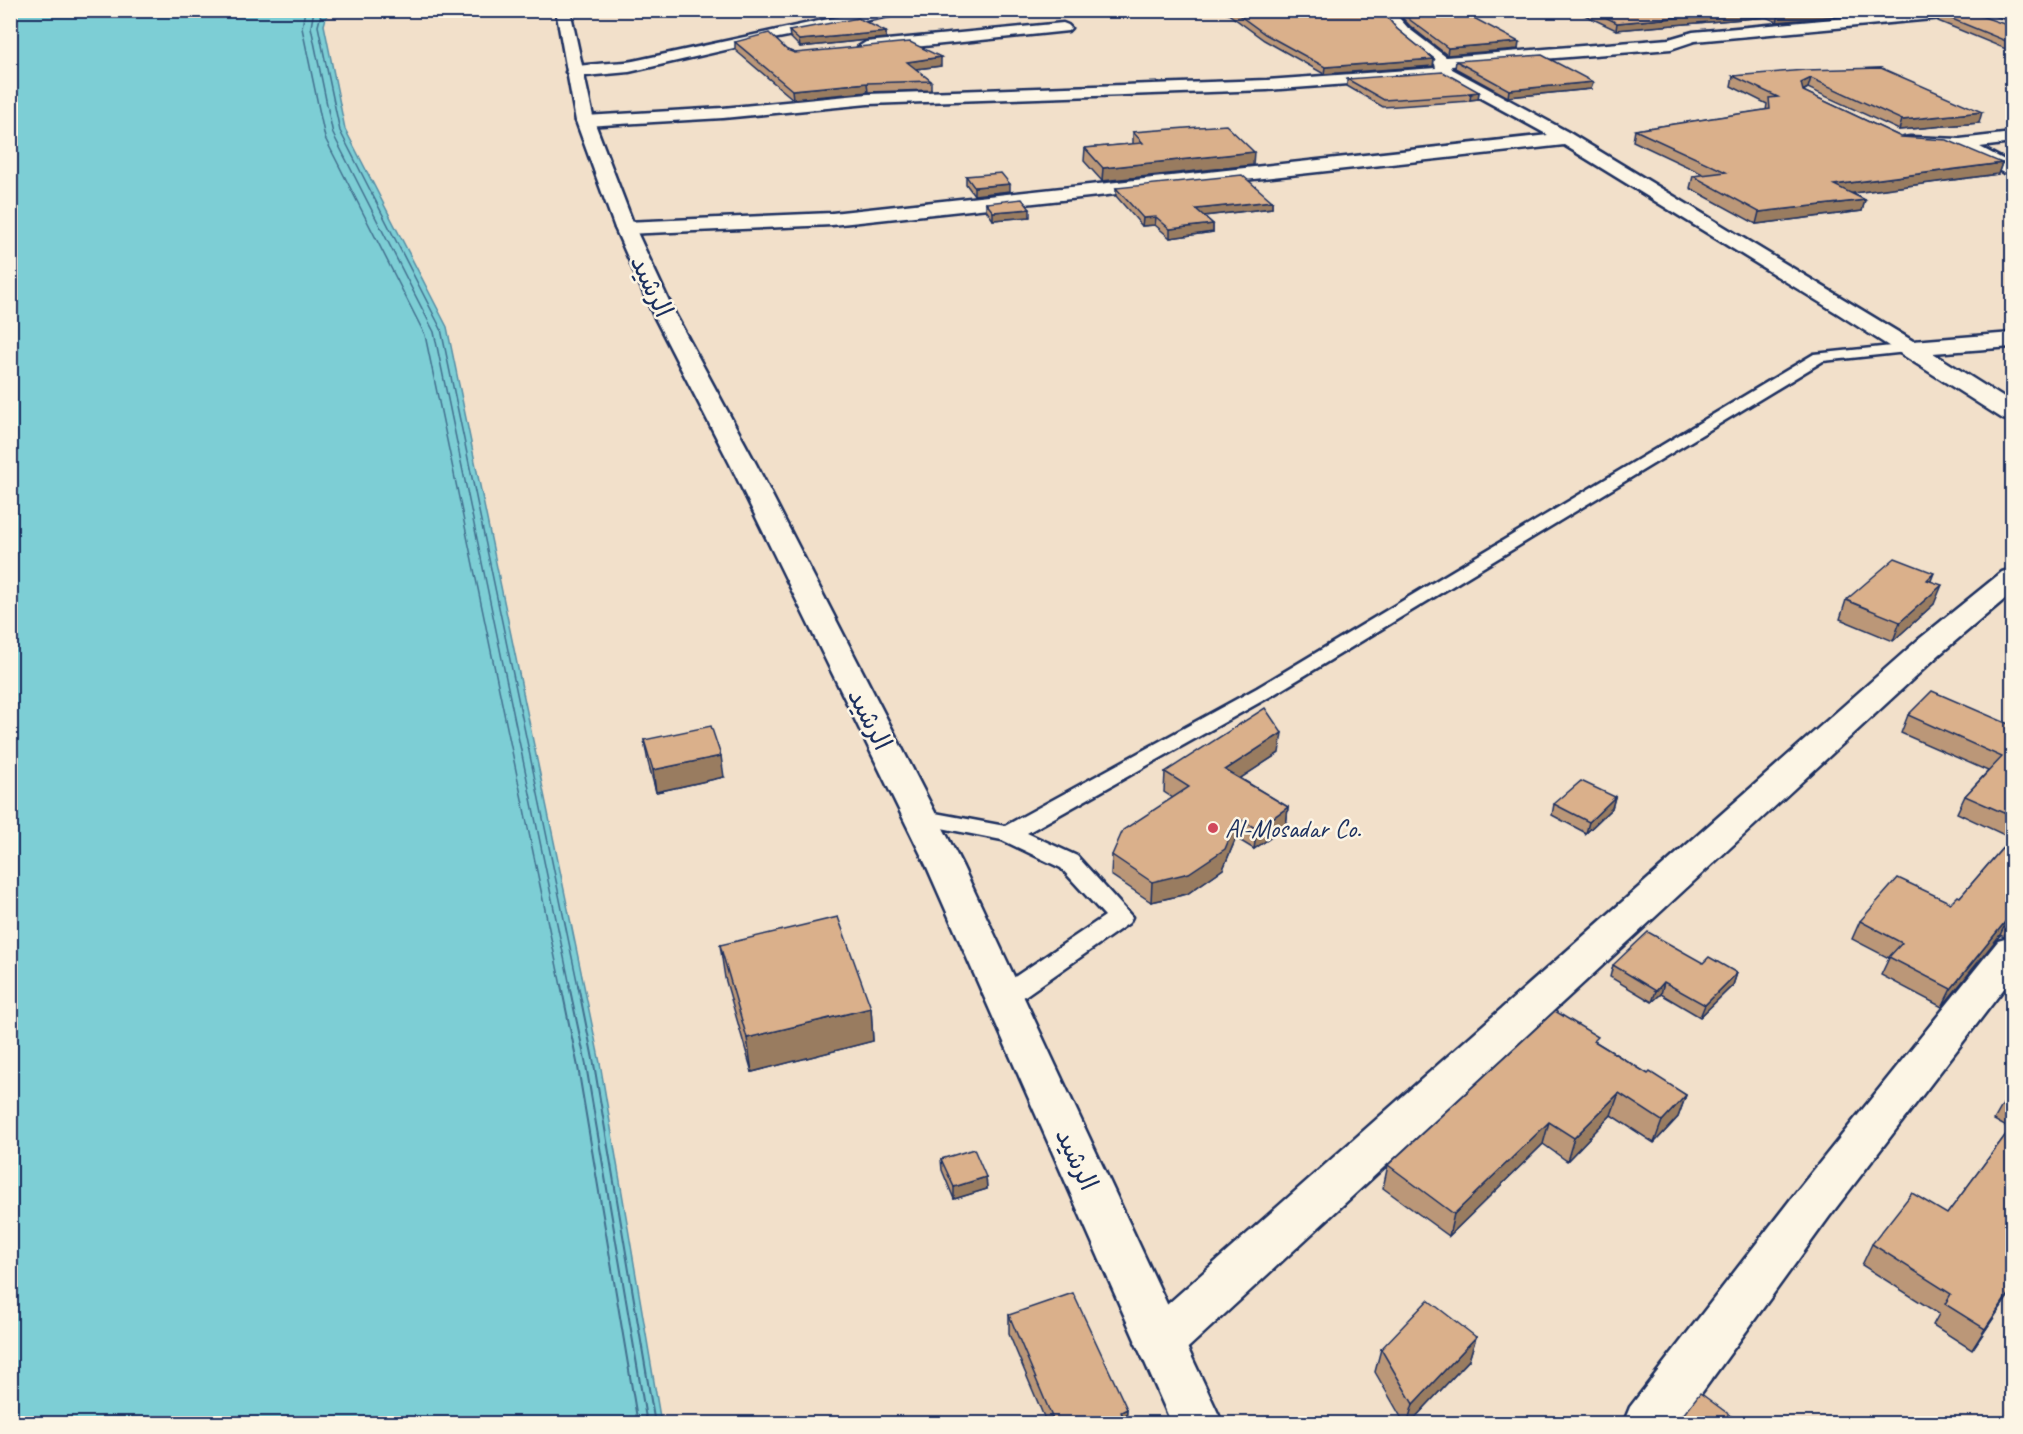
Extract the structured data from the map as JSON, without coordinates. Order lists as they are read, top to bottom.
{
  "streets": {
    "street": ["الرشيد"]
  },
  "places": ["Al-Mosadar Co."]
}
